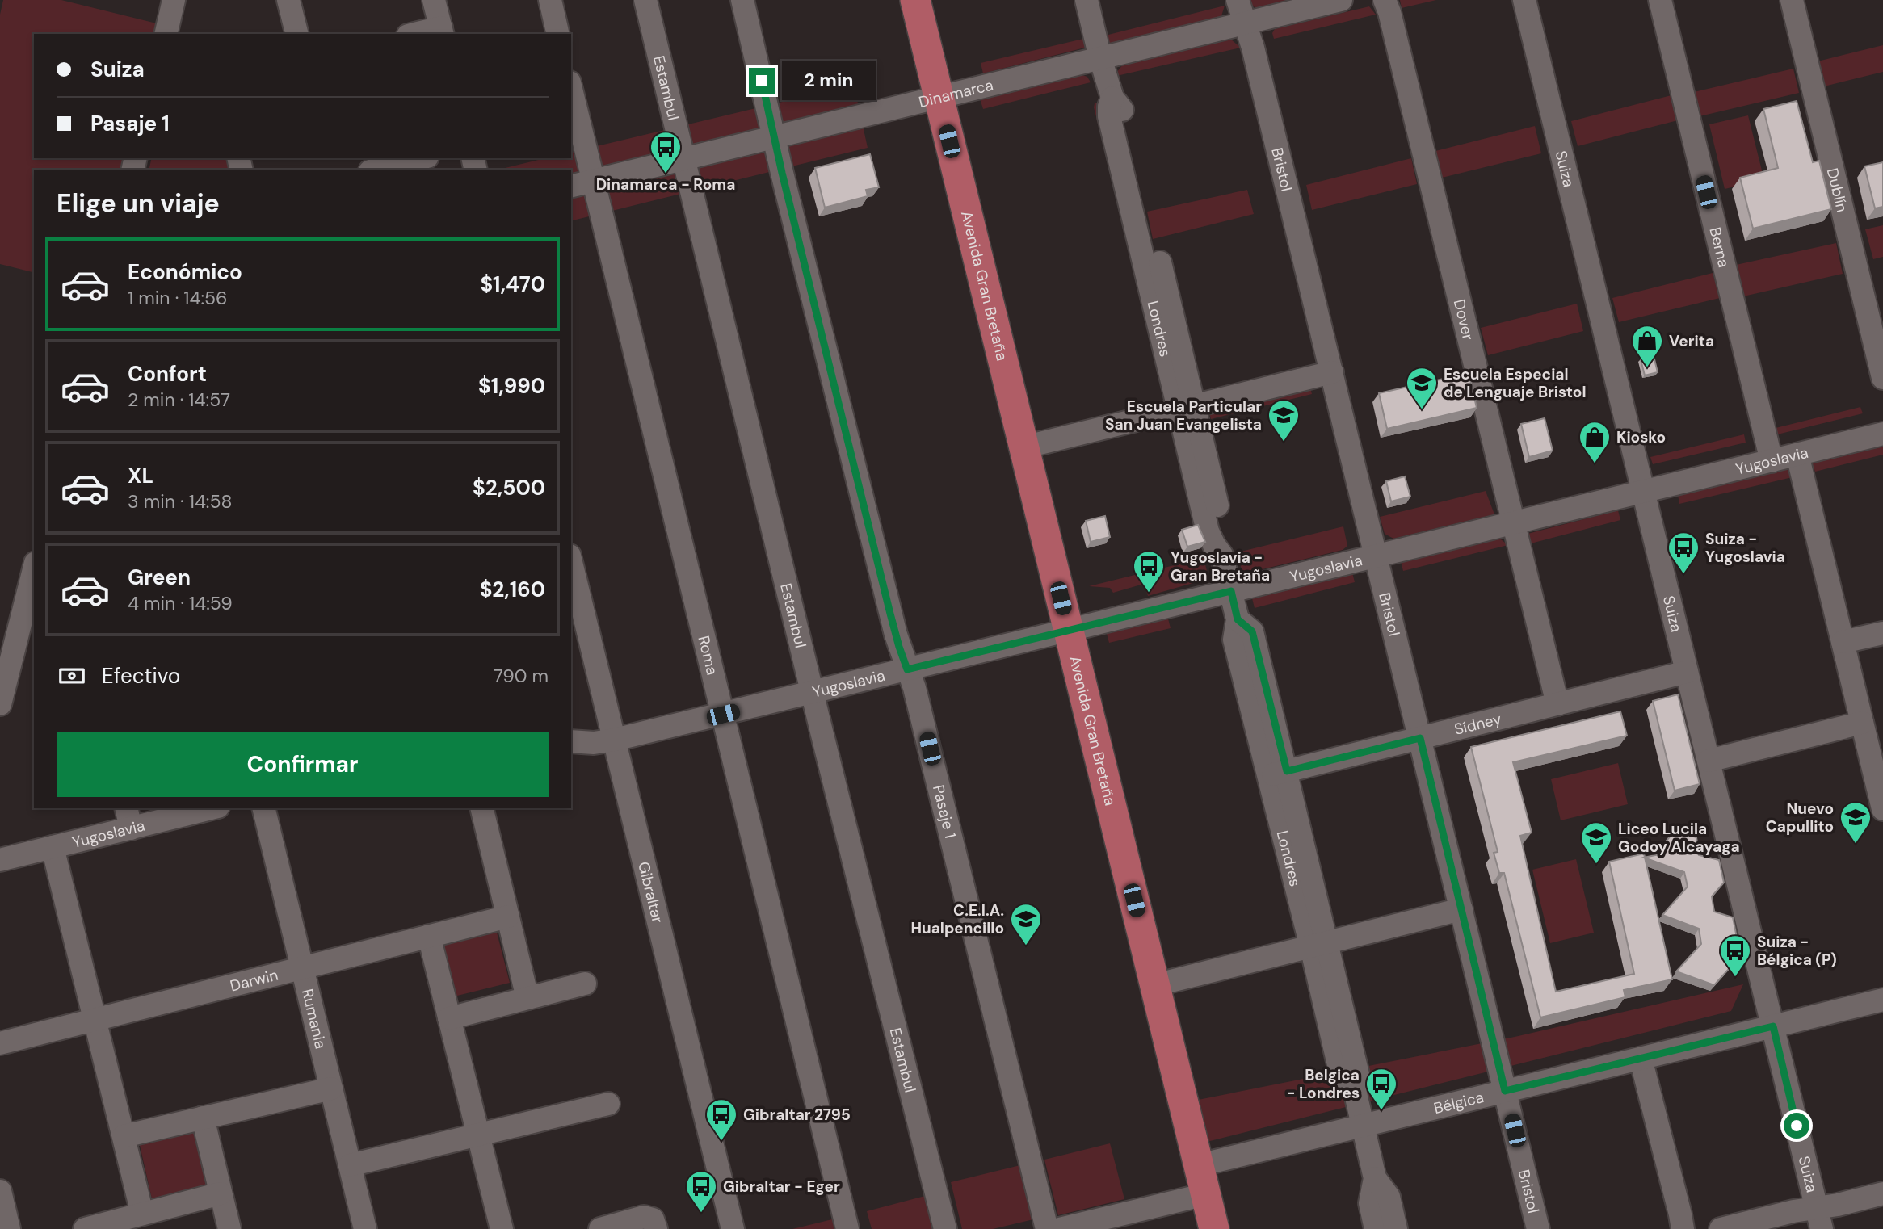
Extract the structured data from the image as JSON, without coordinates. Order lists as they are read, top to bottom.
{
  "streets": {
    "main road": ["Avenida Gran Bretaña"],
    "street": [
      "Estambul",
      "Dinamarca",
      "Bristol",
      "Suiza",
      "Dublín",
      "Berna",
      "Dover",
      "Londres",
      "Yugoslavia",
      "Roma",
      "Sídney",
      "Pasaje 1",
      "Gibraltar",
      "Darwin",
      "Rumania",
      "Bélgica"
    ]
  },
  "crossings": [
    ["Estambul", "Dinamarca"],
    ["Estambul", "Yugoslavia"],
    ["Dinamarca", "Bristol"],
    ["Dinamarca", "Avenida Gran Bretaña"],
    ["Dinamarca", "Londres"],
    ["Dinamarca", "Roma"],
    ["Dinamarca", "Pasaje 1"],
    ["Bristol", "Yugoslavia"],
    ["Bristol", "Sídney"],
    ["Bristol", "Bélgica"],
    ["Suiza", "Yugoslavia"],
    ["Suiza", "Sídney"],
    ["Suiza", "Bélgica"],
    ["Berna", "Yugoslavia"],
    ["Avenida Gran Bretaña", "Yugoslavia"],
    ["Avenida Gran Bretaña", "Bélgica"],
    ["Dover", "Yugoslavia"],
    ["Dover", "Sídney"],
    ["Londres", "Yugoslavia"],
    ["Londres", "Sídney"],
    ["Londres", "Bélgica"],
    ["Yugoslavia", "Roma"],
    ["Yugoslavia", "Pasaje 1"],
    ["Yugoslavia", "Gibraltar"],
    ["Darwin", "Rumania"]
  ],
  "places": {
    "bus stop": [
      "Dinamarca - Roma",
      "Suiza - Yugoslavia",
      "Yugoslavia - Gran Bretaña",
      "Suiza - Bélgica (P)",
      "Belgica - Londres",
      "Gibraltar 2795",
      "Gibraltar - Eger"
    ],
    "shop": ["Verita", "Kiosko"],
    "school or university": [
      "Escuela Especial de Lenguaje Bristol",
      "Escuela Particular San Juan Evangelista",
      "Nuevo Capullito",
      "Liceo Lucila Godoy Alcayaga",
      "C.E.I.A. Hualpencillo"
    ]
  },
  "page": {
    "banner": ["Suiza", "Pasaje 1"],
    "bubble": "2 min",
    "heading": "Elige un viaje",
    "list": [
      {
        "name": "Económico",
        "note": "1 min · 14:56",
        "value": "$1,470"
      },
      {
        "name": "Confort",
        "note": "2 min · 14:57",
        "value": "$1,990"
      },
      {
        "name": "XL",
        "note": "3 min · 14:58",
        "value": "$2,500"
      },
      {
        "name": "Green",
        "note": "4 min · 14:59",
        "value": "$2,160"
      }
    ],
    "pay": ["Efectivo", "790 m"],
    "buttons": "Confirmar"
  }
}
